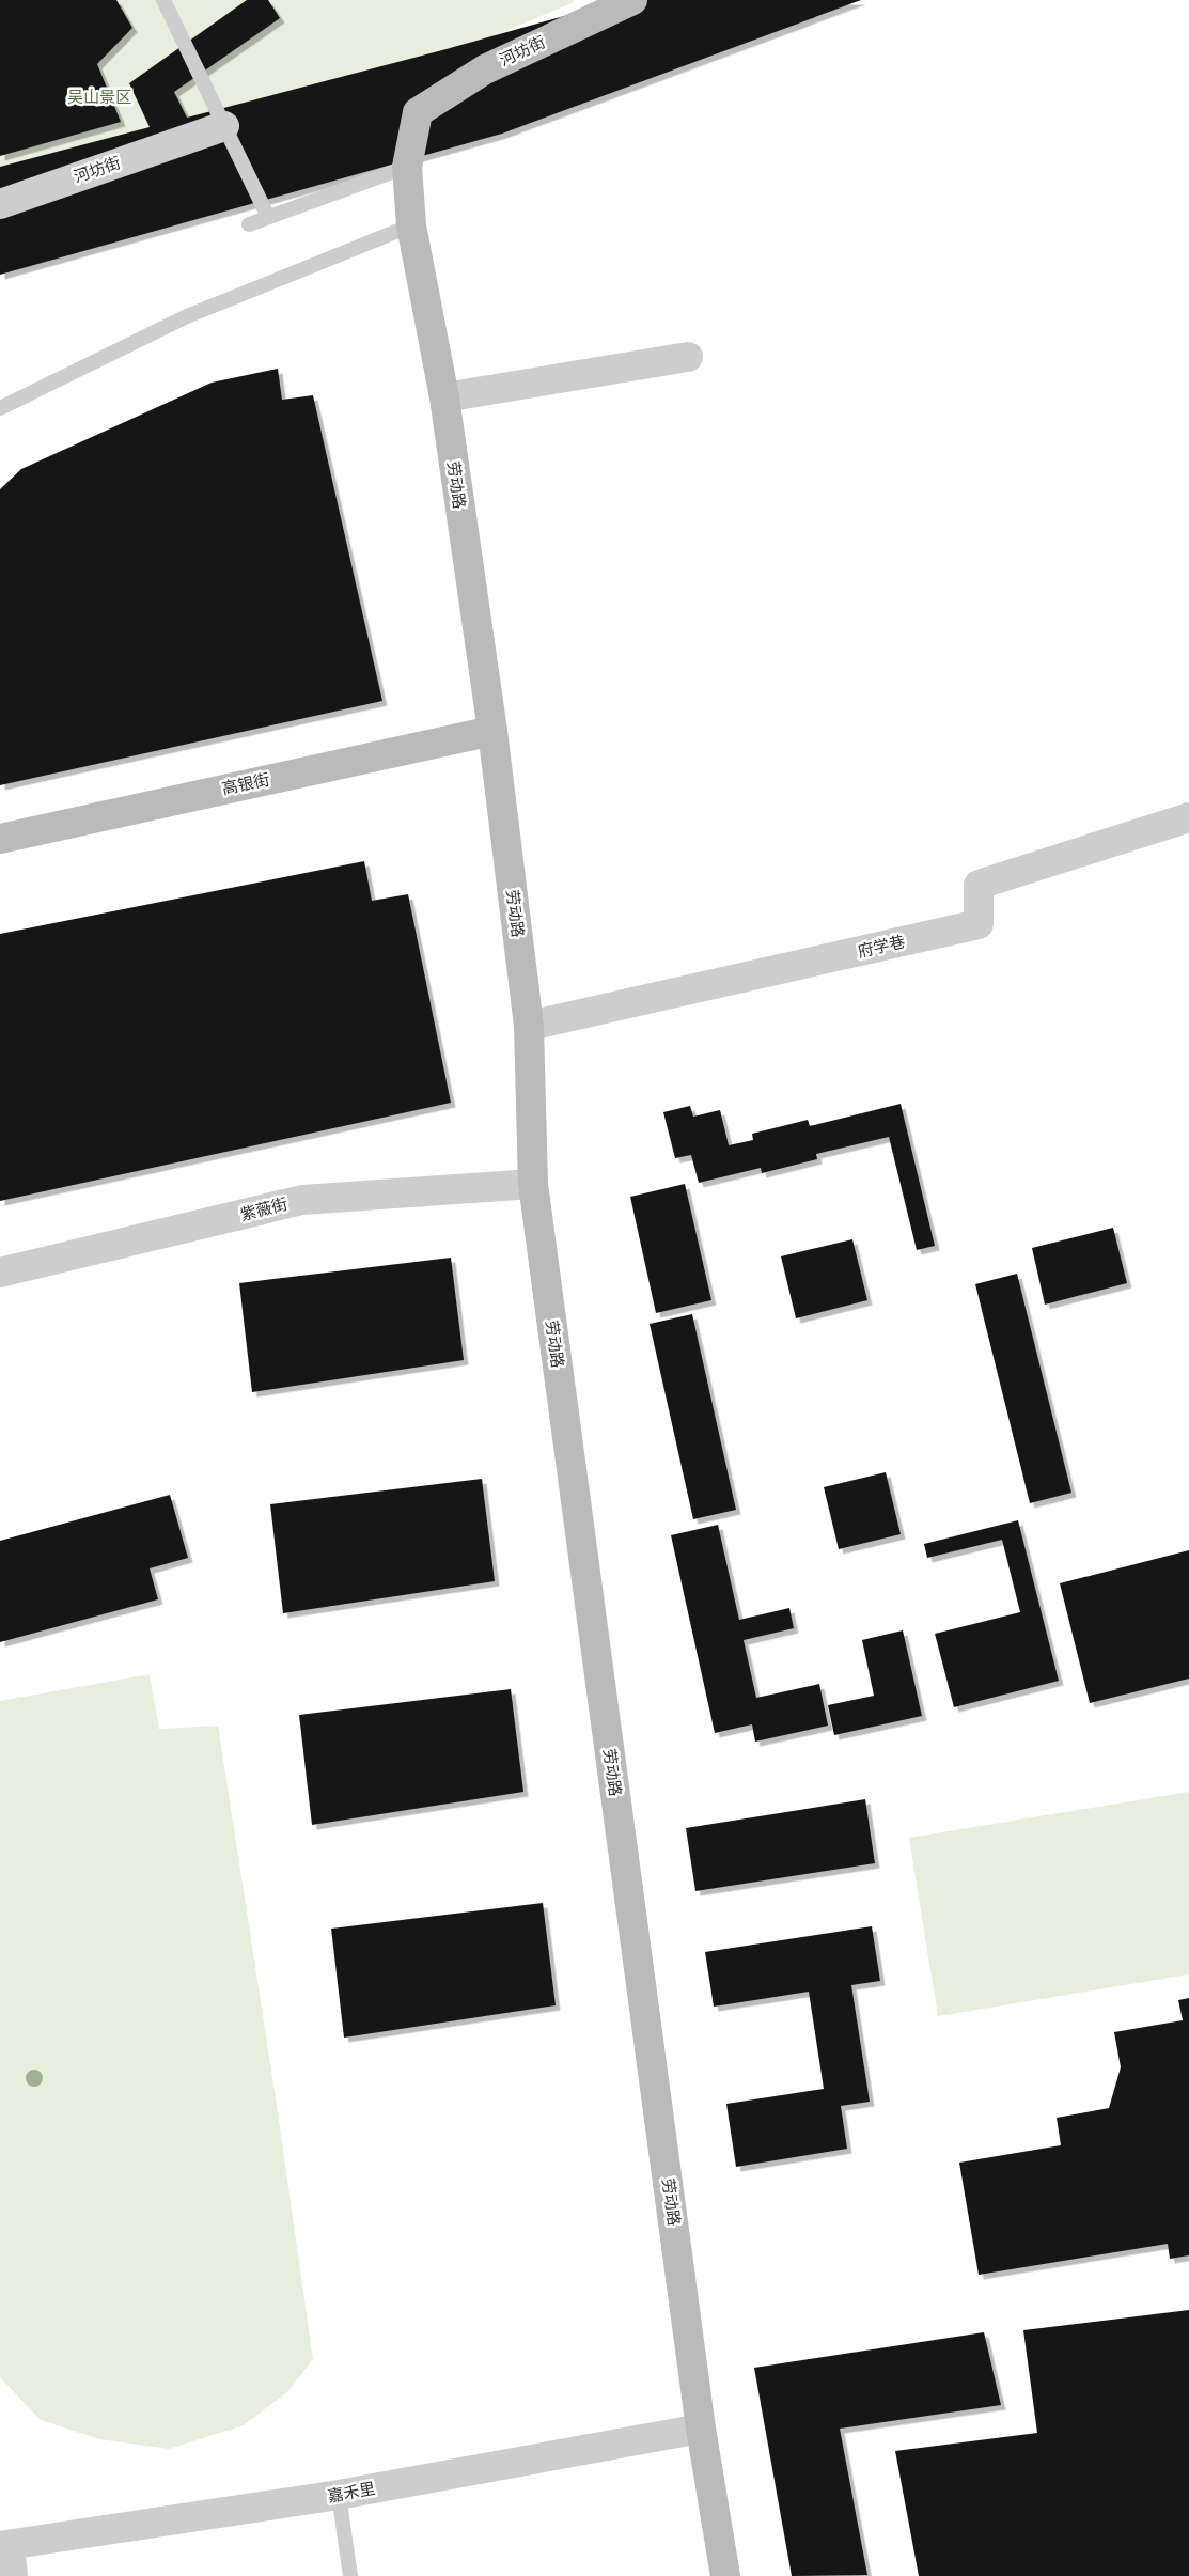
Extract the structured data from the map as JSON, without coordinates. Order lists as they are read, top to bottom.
{
  "streets": {
    "street": [
      "河坊街",
      "劳动路",
      "高银街",
      "府学巷",
      "紫薇街",
      "嘉禾里"
    ]
  },
  "crossings": [
    ["河坊街", "劳动路"],
    ["劳动路", "高银街"],
    ["劳动路", "府学巷"],
    ["劳动路", "紫薇街"],
    ["劳动路", "嘉禾里"]
  ],
  "parks": ["吴山景区"]
}
